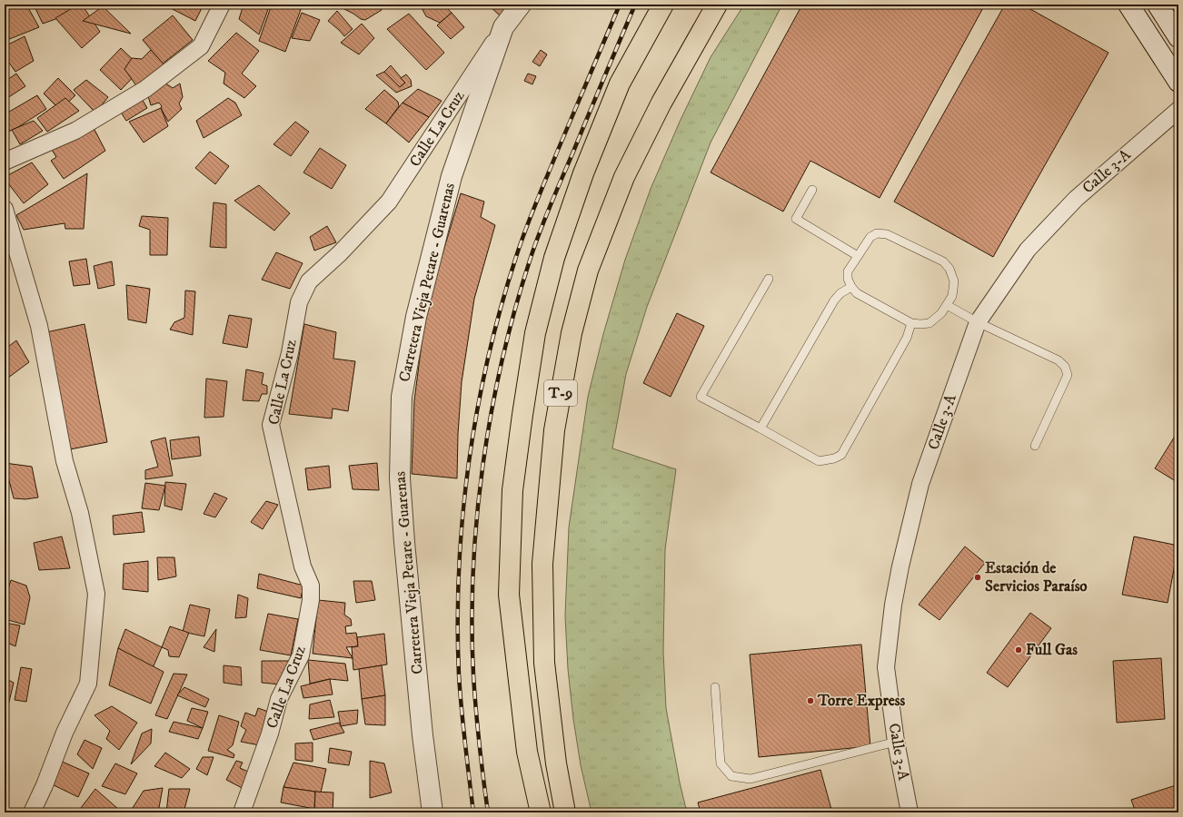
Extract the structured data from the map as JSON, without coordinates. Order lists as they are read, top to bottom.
{
  "streets": {
    "highway": ["T-9"],
    "street": ["Calle La Cruz", "Calle 3-A", "Carretera Vieja Petare - Guarenas"]
  },
  "crossings": [
    ["Calle La Cruz", "Carretera Vieja Petare - Guarenas"]
  ],
  "places": ["Estación de Servicios Paraíso", "Full Gas", "Torre Express"]
}
